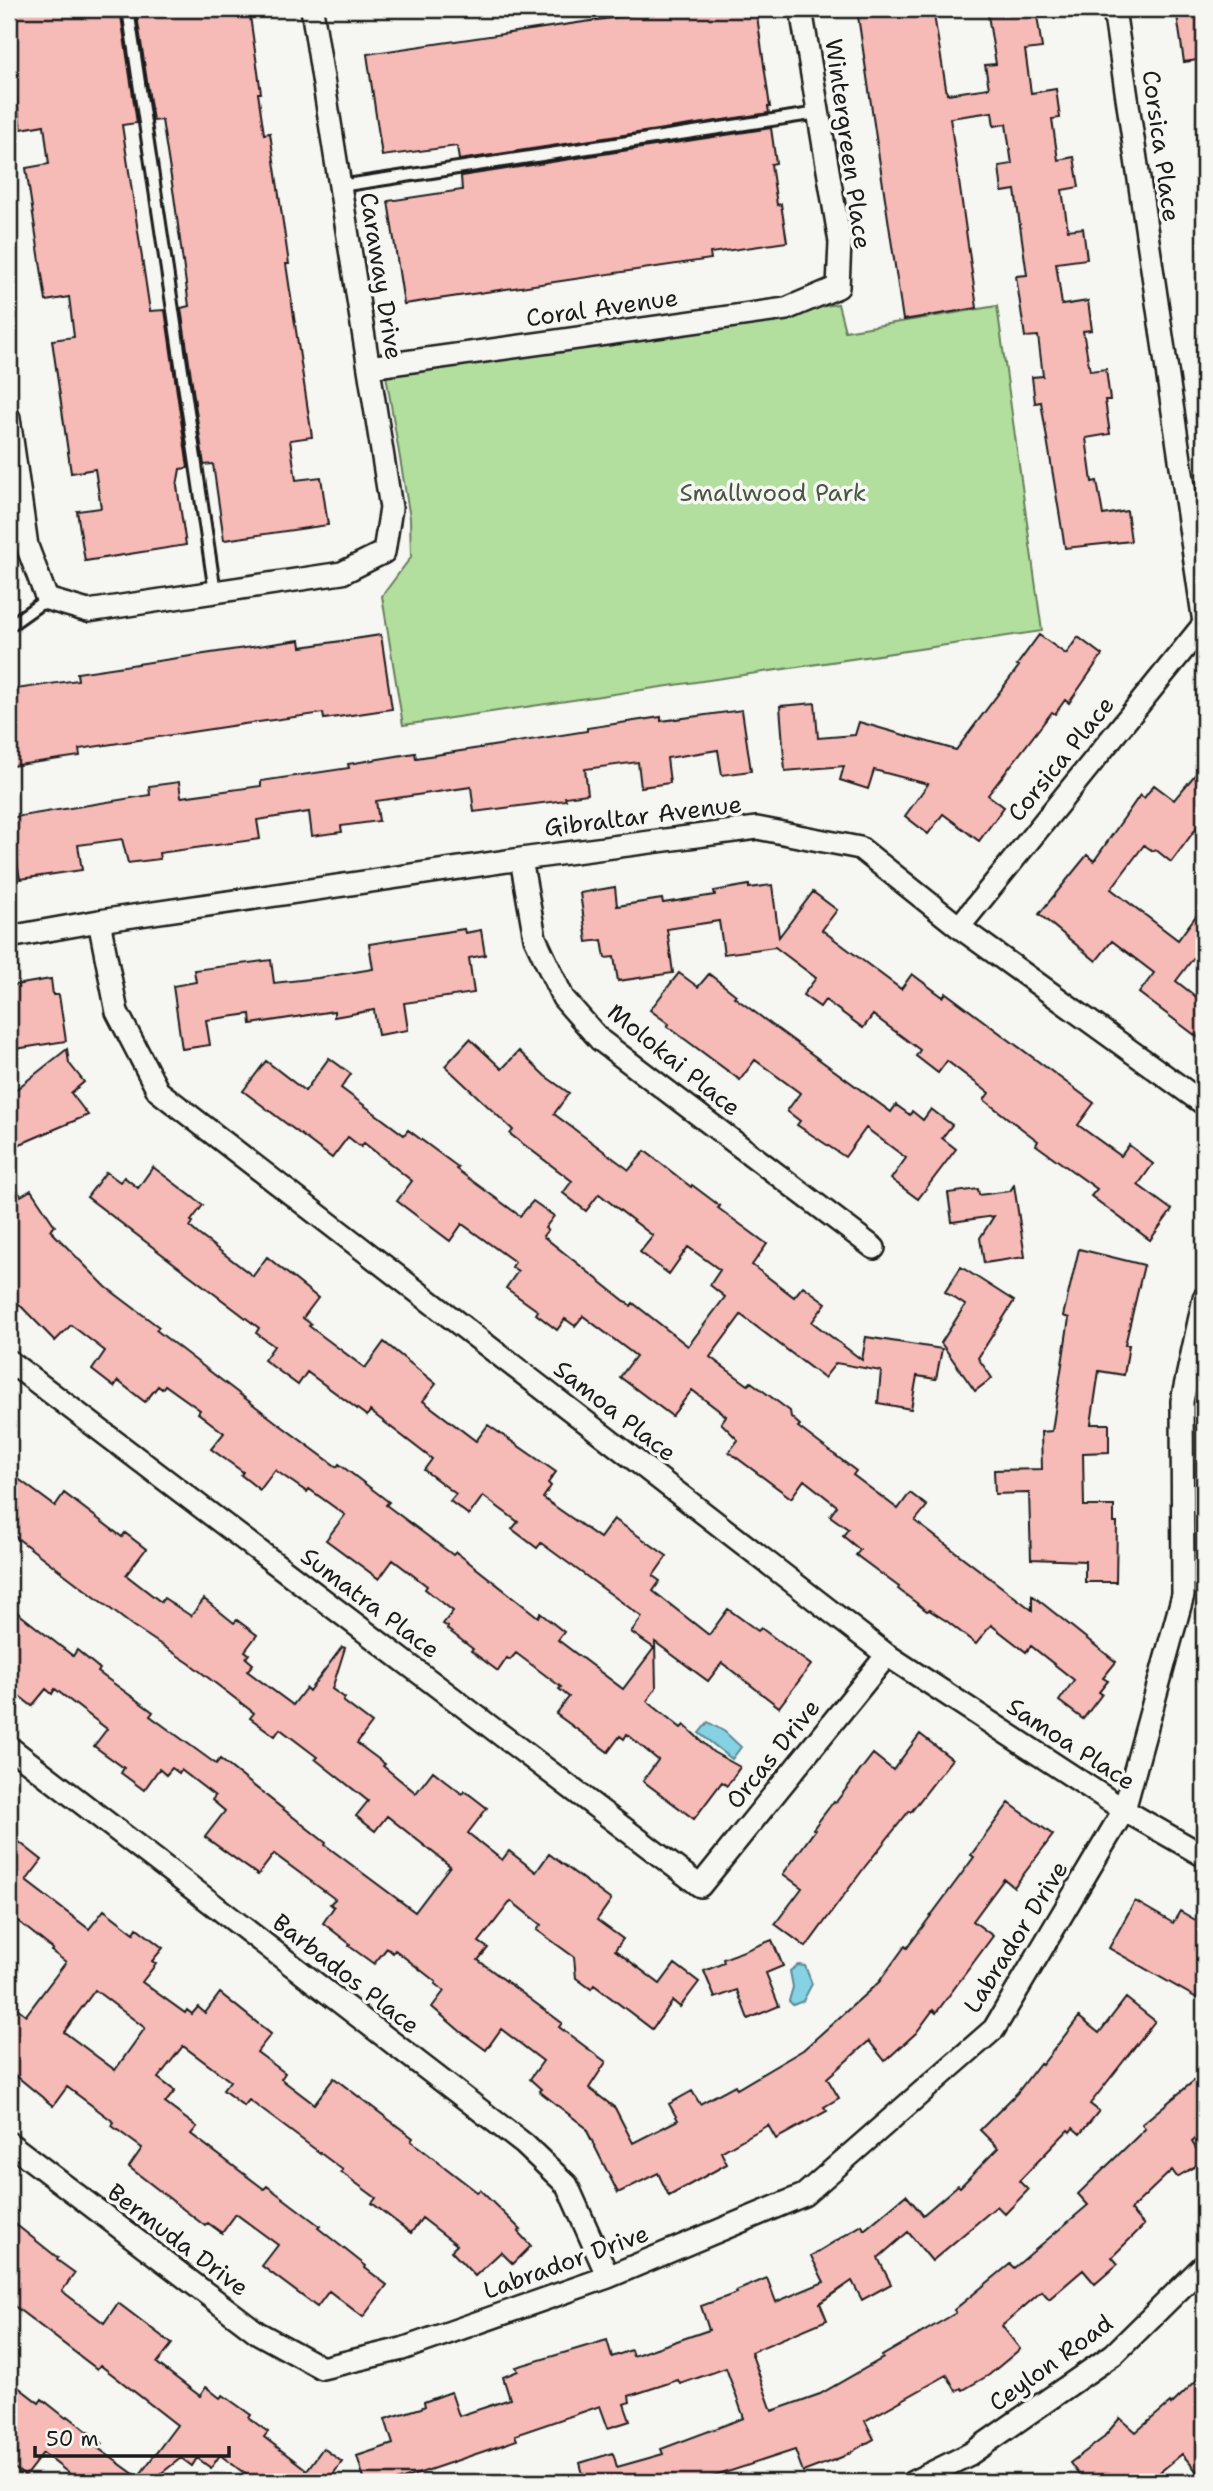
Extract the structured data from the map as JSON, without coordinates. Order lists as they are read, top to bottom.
{
  "streets": {
    "street": [
      "Wintergreen Place",
      "Corsica Place",
      "Caraway Drive",
      "Coral Avenue",
      "Gibraltar Avenue",
      "Molokai Place",
      "Samoa Place",
      "Sumatra Place",
      "Orcas Drive",
      "Labrador Drive",
      "Barbados Place",
      "Bermuda Drive",
      "Ceylon Road"
    ]
  },
  "crossings": [
    ["Wintergreen Place", "Coral Avenue"],
    ["Corsica Place", "Gibraltar Avenue"],
    ["Caraway Drive", "Coral Avenue"],
    ["Gibraltar Avenue", "Molokai Place"],
    ["Gibraltar Avenue", "Samoa Place"],
    ["Samoa Place", "Orcas Drive"],
    ["Samoa Place", "Labrador Drive"],
    ["Sumatra Place", "Orcas Drive"],
    ["Labrador Drive", "Barbados Place"],
    ["Labrador Drive", "Bermuda Drive"]
  ],
  "parks": ["Smallwood Park"],
  "scale_bar": "50 m"
}
